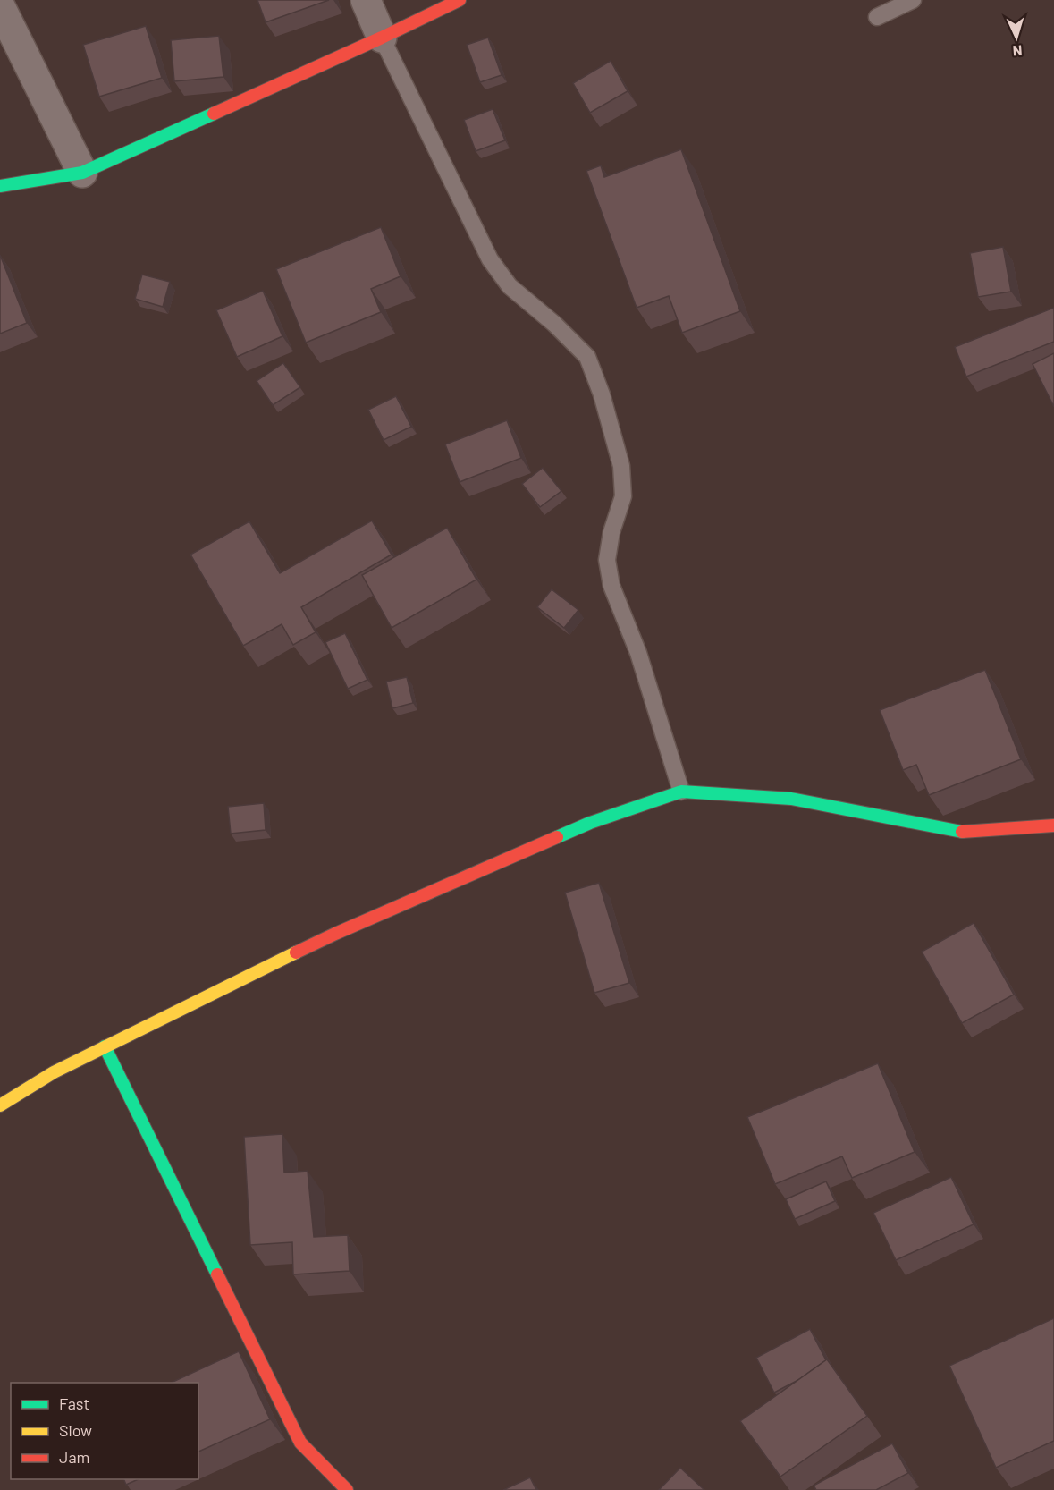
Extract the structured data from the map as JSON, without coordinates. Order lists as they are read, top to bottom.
{
  "legend": ["Fast", "Slow", "Jam"],
  "north": "bottom"
}
